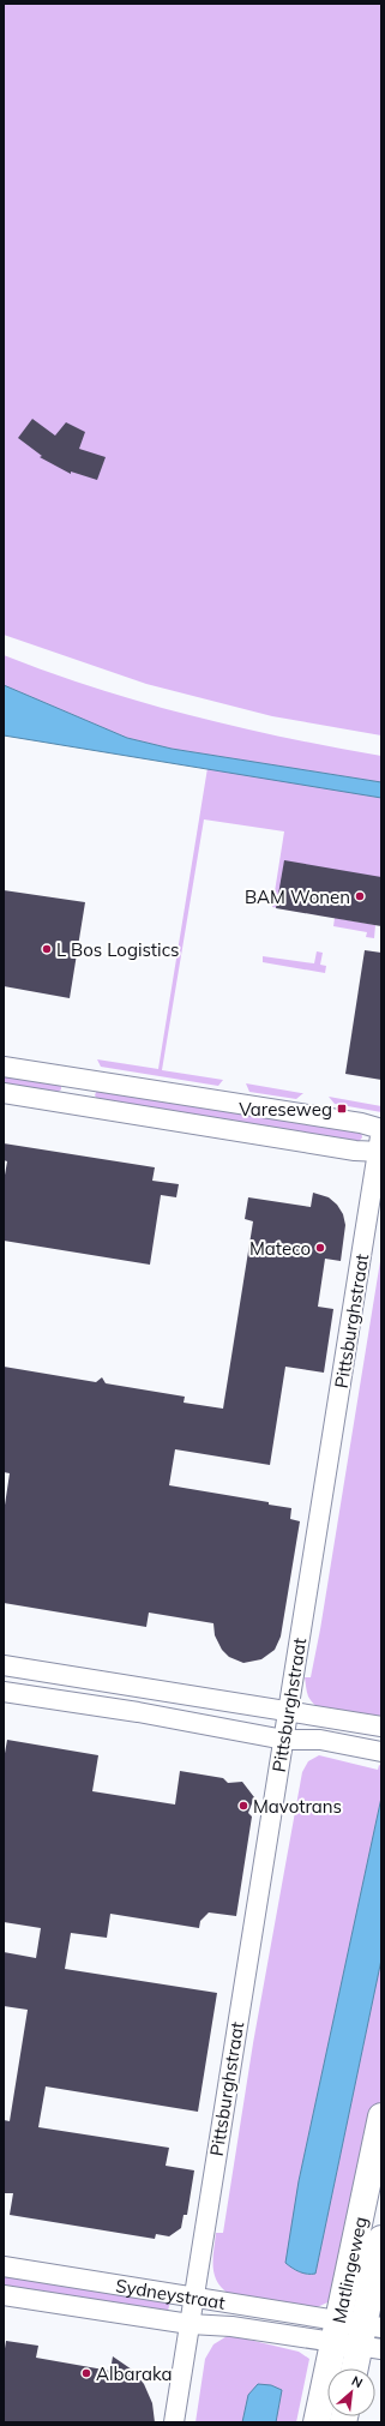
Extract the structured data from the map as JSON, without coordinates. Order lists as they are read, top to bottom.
{
  "streets": {
    "main road": ["Matlingeweg"],
    "street": ["Pittsburghstraat", "Sydneystraat"]
  },
  "crossings": [
    ["Pittsburghstraat", "Sydneystraat"],
    ["Matlingeweg", "Sydneystraat"]
  ],
  "places": {
    "other": [
      "BAM Wonen",
      "L Bos Logistics",
      "Mateco",
      "Mavotrans",
      "Albaraka"
    ],
    "transit": ["Vareseweg"]
  },
  "north": "top right"
}
